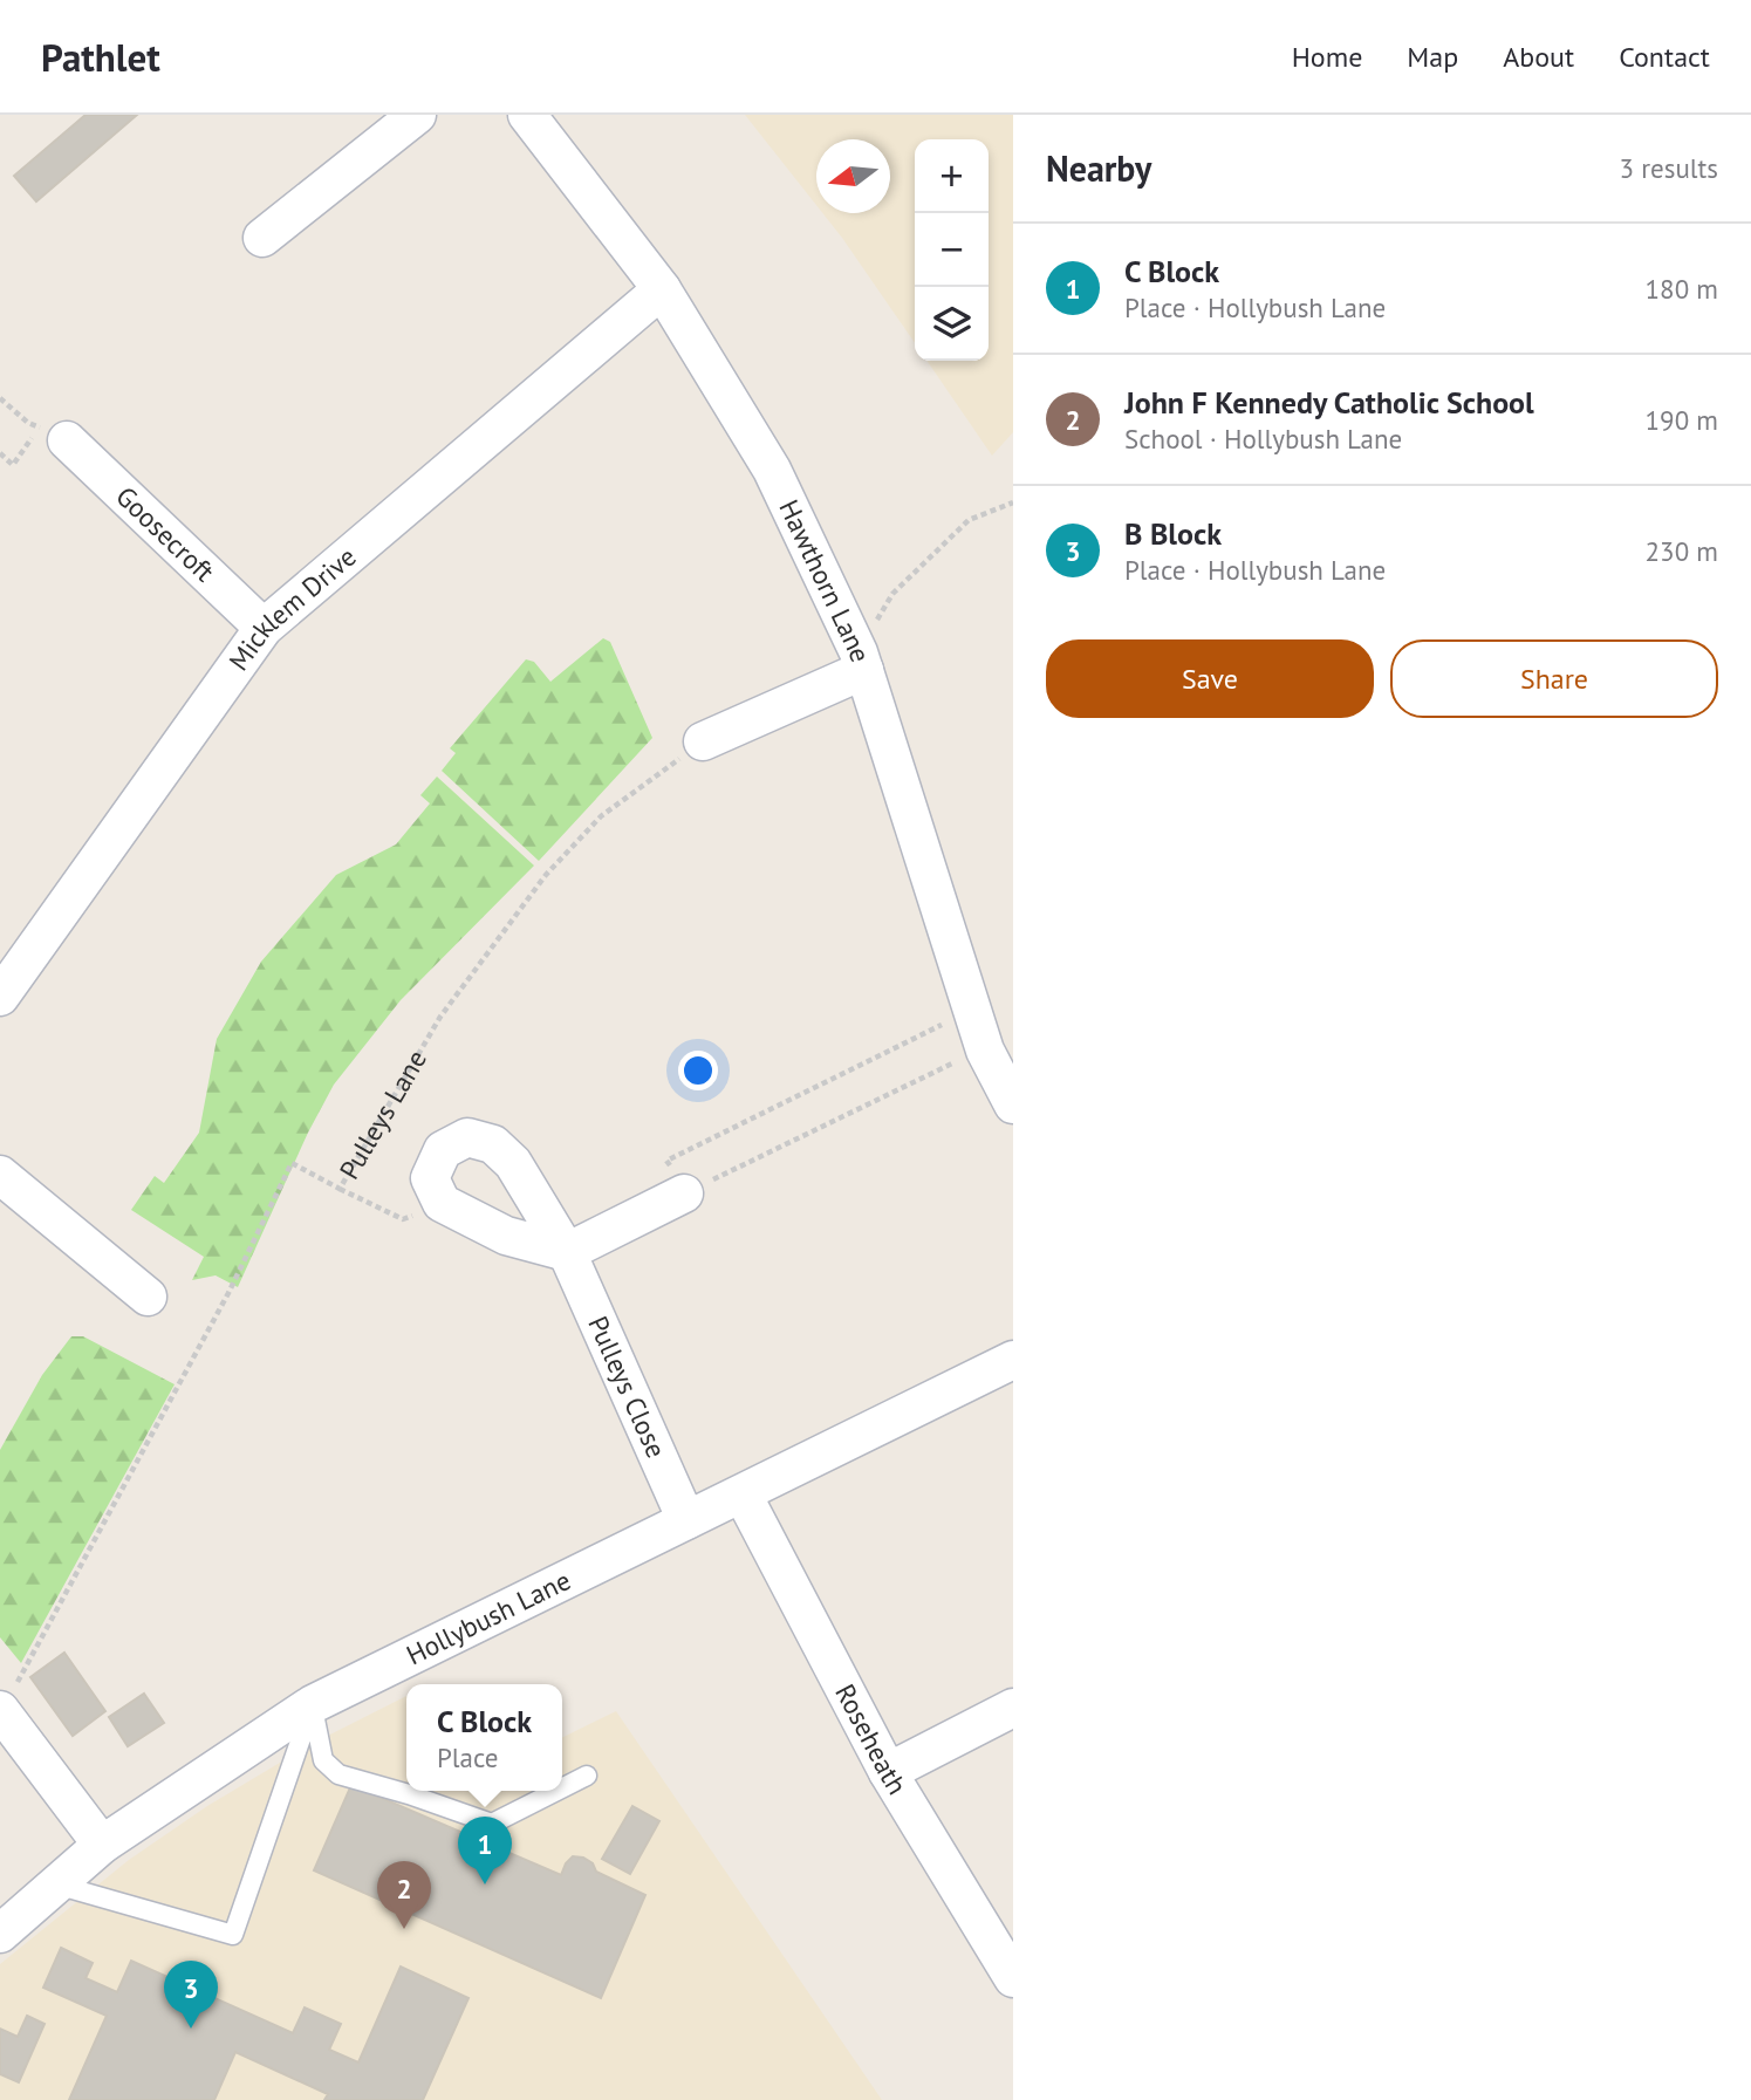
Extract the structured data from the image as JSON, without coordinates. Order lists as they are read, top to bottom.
{
  "streets": {
    "street": [
      "Goosecroft",
      "Hawthorn Lane",
      "Micklem Drive",
      "Pulleys Close",
      "Hollybush Lane",
      "Roseheath"
    ],
    "path": ["Pulleys Lane"]
  },
  "crossings": [
    ["Goosecroft", "Micklem Drive"],
    ["Hawthorn Lane", "Micklem Drive"],
    ["Pulleys Close", "Hollybush Lane"],
    ["Hollybush Lane", "Roseheath"]
  ],
  "north": "left",
  "page": {
    "header": "Pathlet",
    "nav": [
      "Home",
      "Map",
      "About",
      "Contact"
    ],
    "heading": ["Nearby", "3 results"],
    "map_buttons": ["+", "−"],
    "list": [
      {
        "mark": "1",
        "name": "C Block",
        "note": "Place · Hollybush Lane",
        "value": "180 m"
      },
      {
        "mark": "2",
        "name": "John F Kennedy Catholic School",
        "note": "School · Hollybush Lane",
        "value": "190 m"
      },
      {
        "mark": "3",
        "name": "B Block",
        "note": "Place · Hollybush Lane",
        "value": "230 m"
      }
    ],
    "buttons": ["Save", "Share"],
    "popup": ["C Block", "Place"],
    "pins": ["1", "2", "3"]
  }
}
